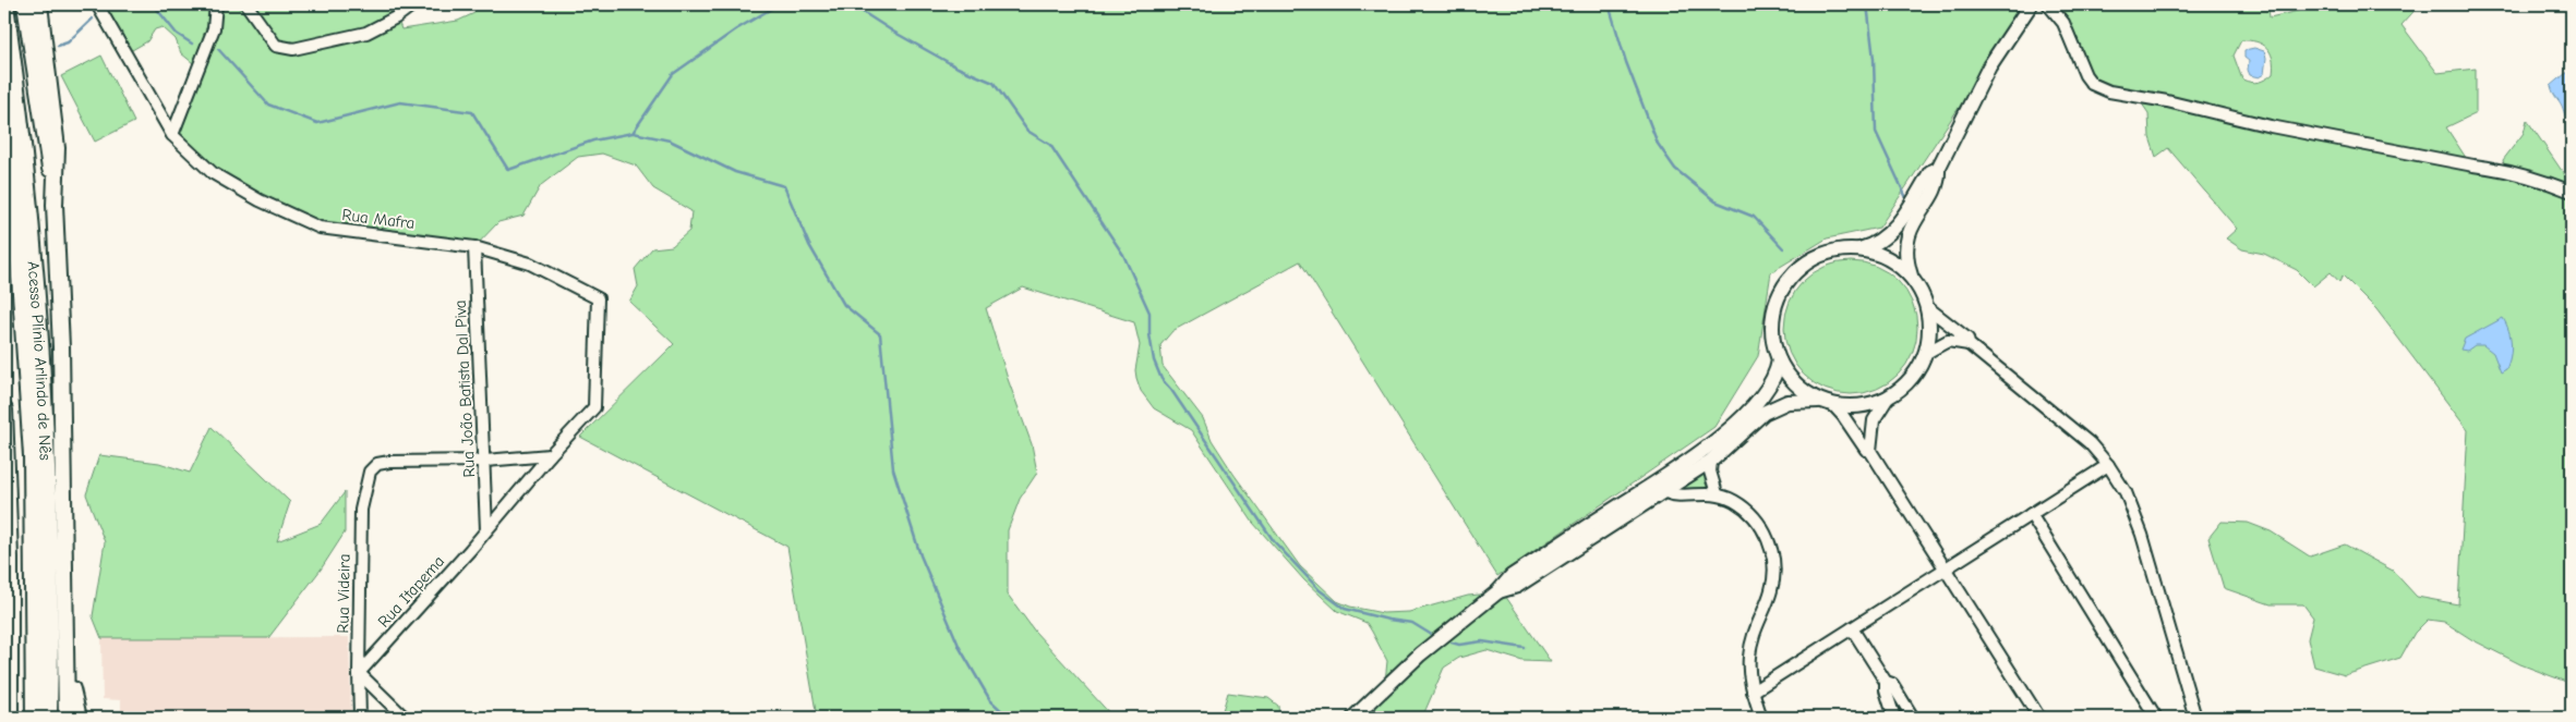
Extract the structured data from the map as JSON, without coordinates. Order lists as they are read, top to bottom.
{
  "streets": {
    "highway": ["Acesso Plínio Arlindo de Nês"],
    "street": [
      "Rua Mafra",
      "Rua João Batista Dal Piva",
      "Rua Itapema",
      "Rua Videira"
    ]
  },
  "crossings": [
    ["Rua Mafra", "Rua João Batista Dal Piva"],
    ["Rua Mafra", "Rua Itapema"],
    ["Rua João Batista Dal Piva", "Rua Itapema"],
    ["Rua João Batista Dal Piva", "Rua Videira"],
    ["Rua Itapema", "Rua Videira"]
  ]
}
